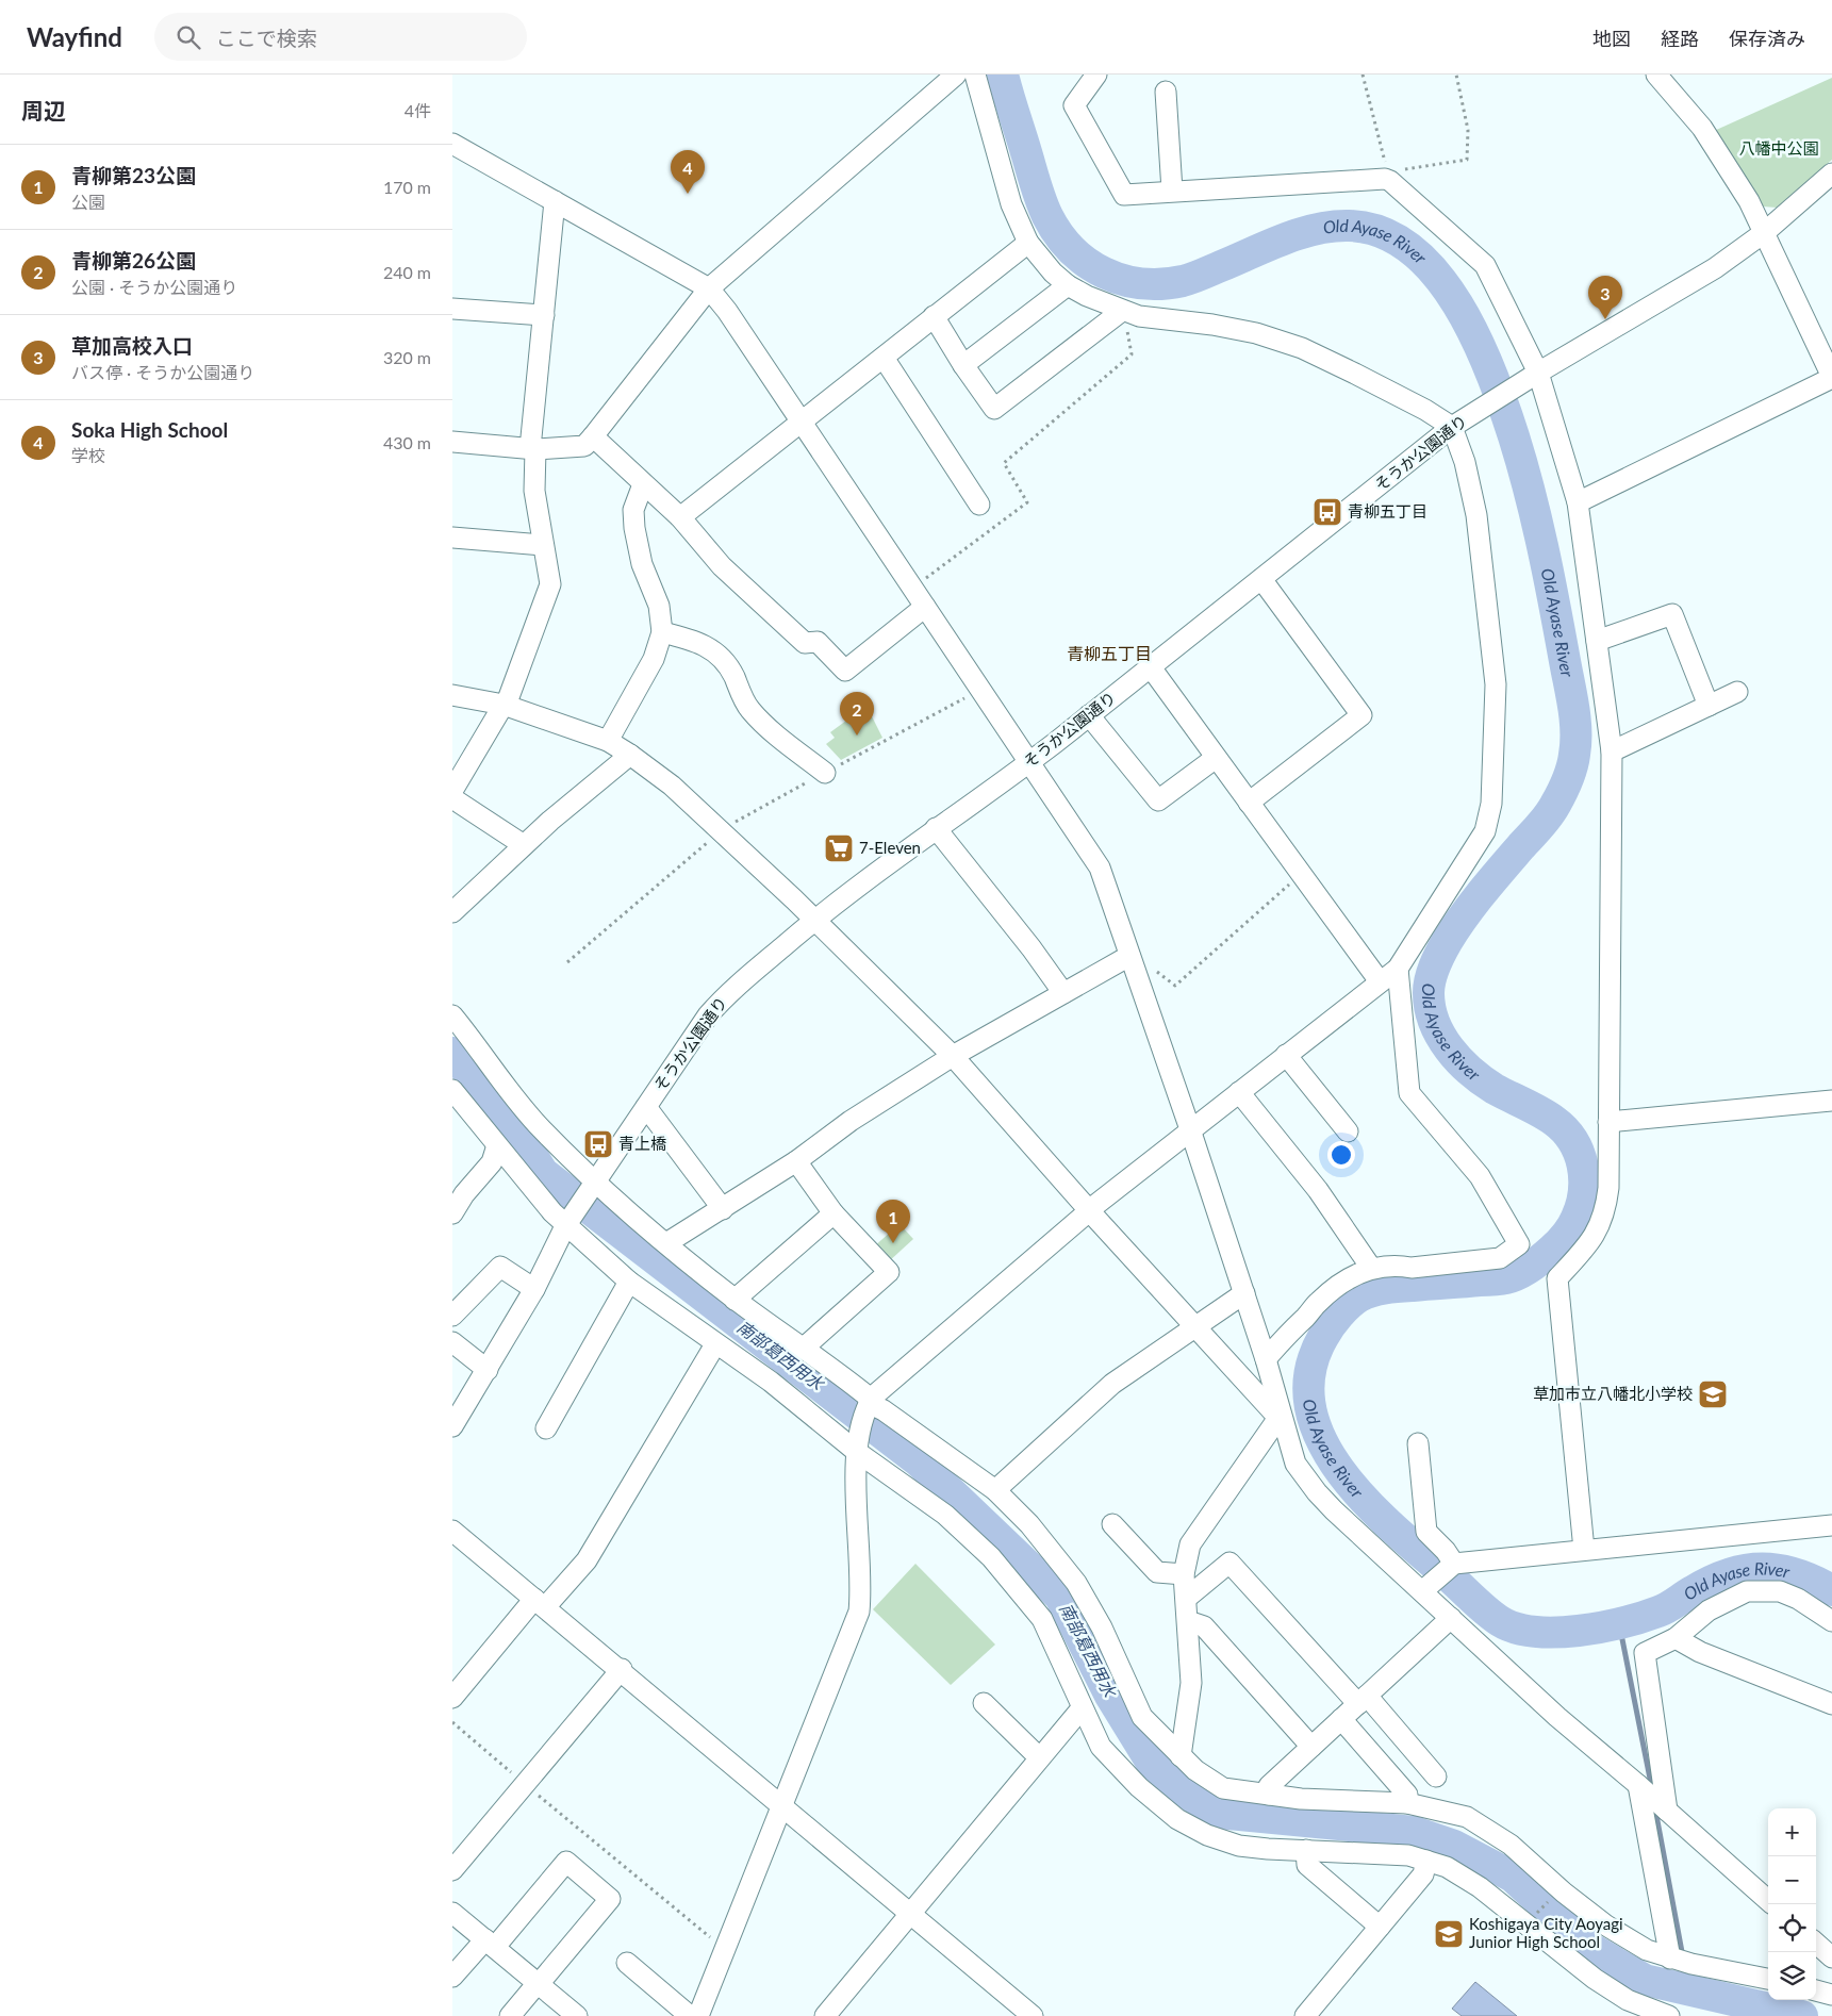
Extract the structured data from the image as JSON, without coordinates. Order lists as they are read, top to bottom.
{
  "streets": {
    "street": ["そうか公園通り"]
  },
  "districts": ["青柳五丁目"],
  "water": ["Old Ayase River", "南部葛西用水"],
  "parks": ["八幡中公園"],
  "places": {
    "bus stop": ["青柳五丁目", "青上橋"],
    "supermarket": ["7-Eleven"],
    "school or university": ["草加市立八幡北小学校", "Koshigaya City Aoyagi Junior High School"]
  },
  "page": {
    "header": "Wayfind",
    "search": "ここで検索",
    "nav": ["地図", "経路", "保存済み"],
    "heading": ["周辺", "4件"],
    "list": [
      {
        "mark": "1",
        "name": "青柳第23公園",
        "note": "公園",
        "value": "170 m"
      },
      {
        "mark": "2",
        "name": "青柳第26公園",
        "note": "公園 · そうか公園通り",
        "value": "240 m"
      },
      {
        "mark": "3",
        "name": "草加高校入口",
        "note": "バス停 · そうか公園通り",
        "value": "320 m"
      },
      {
        "mark": "4",
        "name": "Soka High School",
        "note": "学校",
        "value": "430 m"
      }
    ],
    "pins": [
      "4",
      "3",
      "2",
      "1"
    ],
    "map_buttons": ["+", "−"]
  }
}
